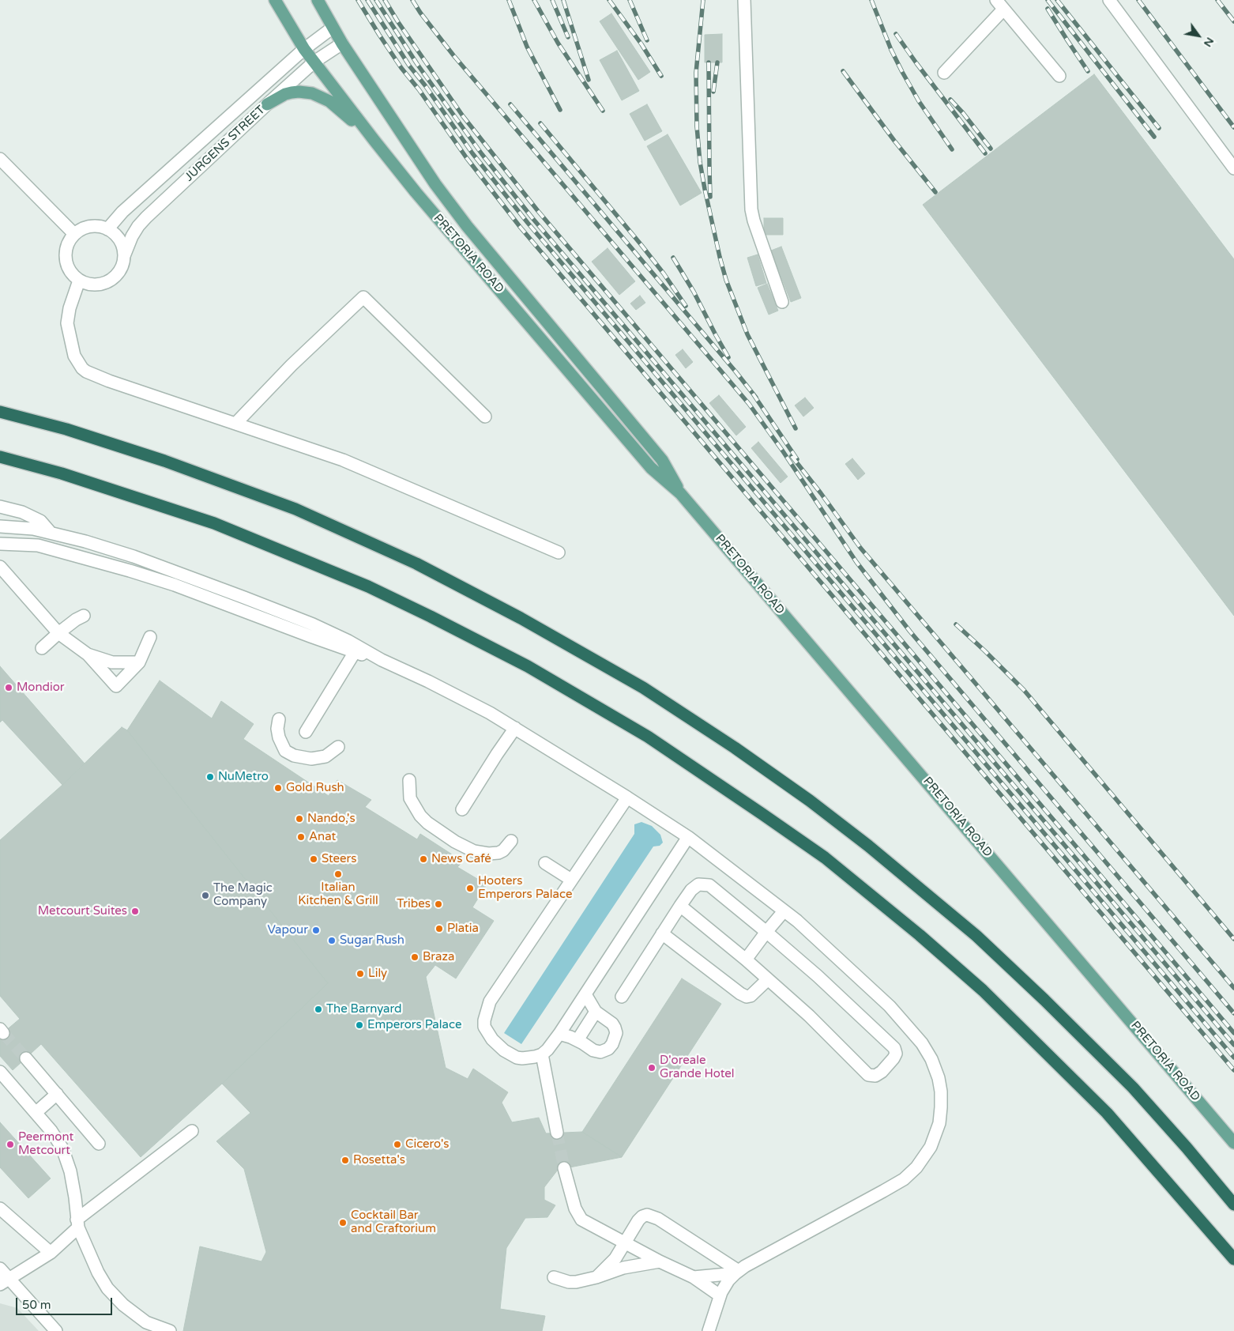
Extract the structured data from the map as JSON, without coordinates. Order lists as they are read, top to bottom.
{
  "streets": {
    "main road": ["PRETORIA ROAD"],
    "street": ["JURGENS STREET"]
  },
  "crossings": [
    ["JURGENS STREET", "PRETORIA ROAD"]
  ],
  "places": [
    "Mondior",
    "NuMetro",
    "Gold Rush",
    "Nando,'s",
    "Anat",
    "Steers",
    "News Café",
    "Italian Kitchen & Grill",
    "Hooters Emperors Palace",
    "The Magic Company",
    "Tribes",
    "Metcourt Suites",
    "Platia",
    "Vapour",
    "Sugar Rush",
    "Braza",
    "Lily",
    "The Barnyard",
    "Emperors Palace",
    "D'oreale Grande Hotel",
    "Peermont Metcourt",
    "Cicero's",
    "Rosetta's",
    "Cocktail Bar and Craftorium"
  ],
  "scale_bar": "50 m",
  "north": "bottom right"
}
